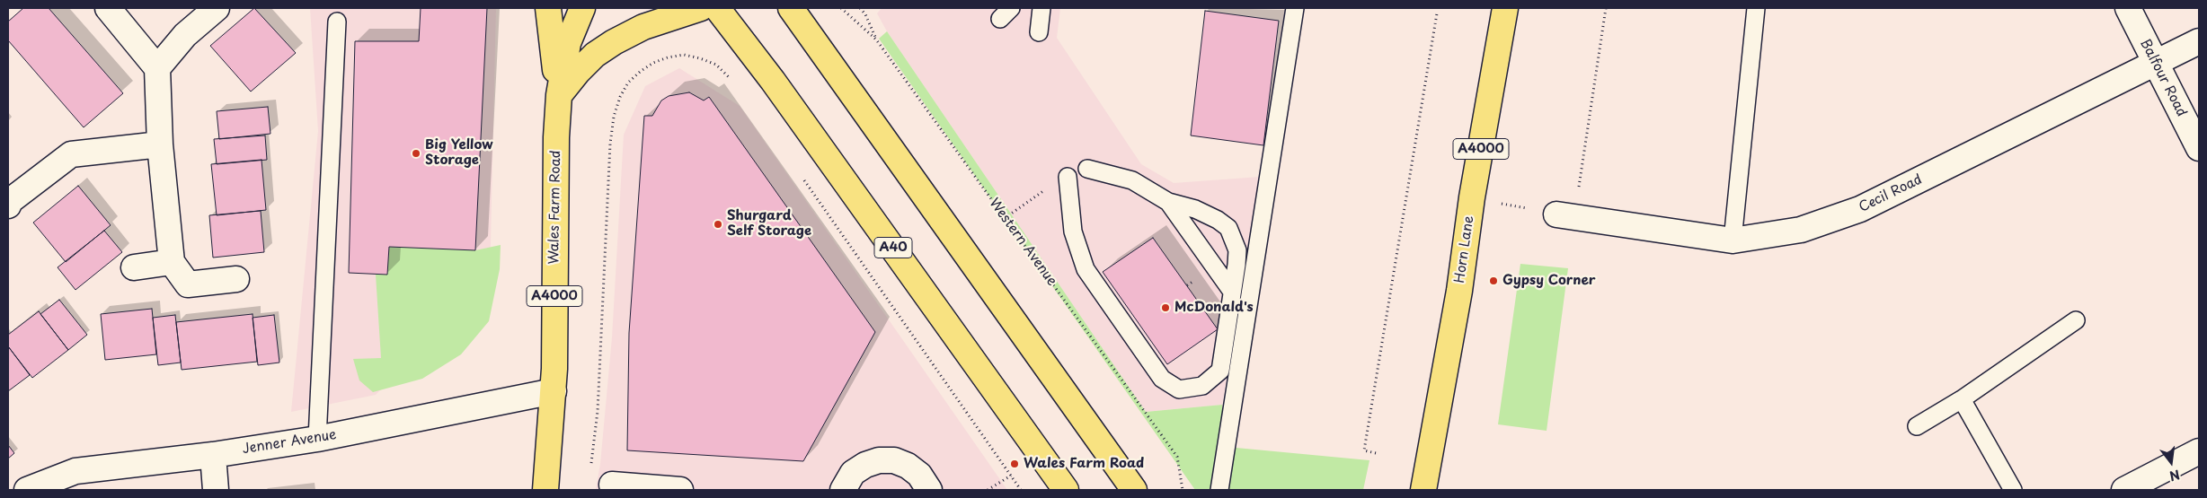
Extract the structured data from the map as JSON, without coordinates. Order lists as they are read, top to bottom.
{
  "streets": {
    "main road": [
      "A4000",
      "Wales Farm Road",
      "A40",
      "Horn Lane"
    ],
    "street": ["Balfour Road", "Cecil Road", "Jenner Avenue"],
    "path": ["Western Avenue"]
  },
  "crossings": [
    ["Balfour Road", "Cecil Road"],
    ["A4000", "Wales Farm Road"],
    ["Wales Farm Road", "Jenner Avenue"]
  ],
  "places": [
    "Big Yellow Storage",
    "Shurgard Self Storage",
    "Gypsy Corner",
    "McDonald's",
    "Wales Farm Road"
  ],
  "north": "bottom"
}
